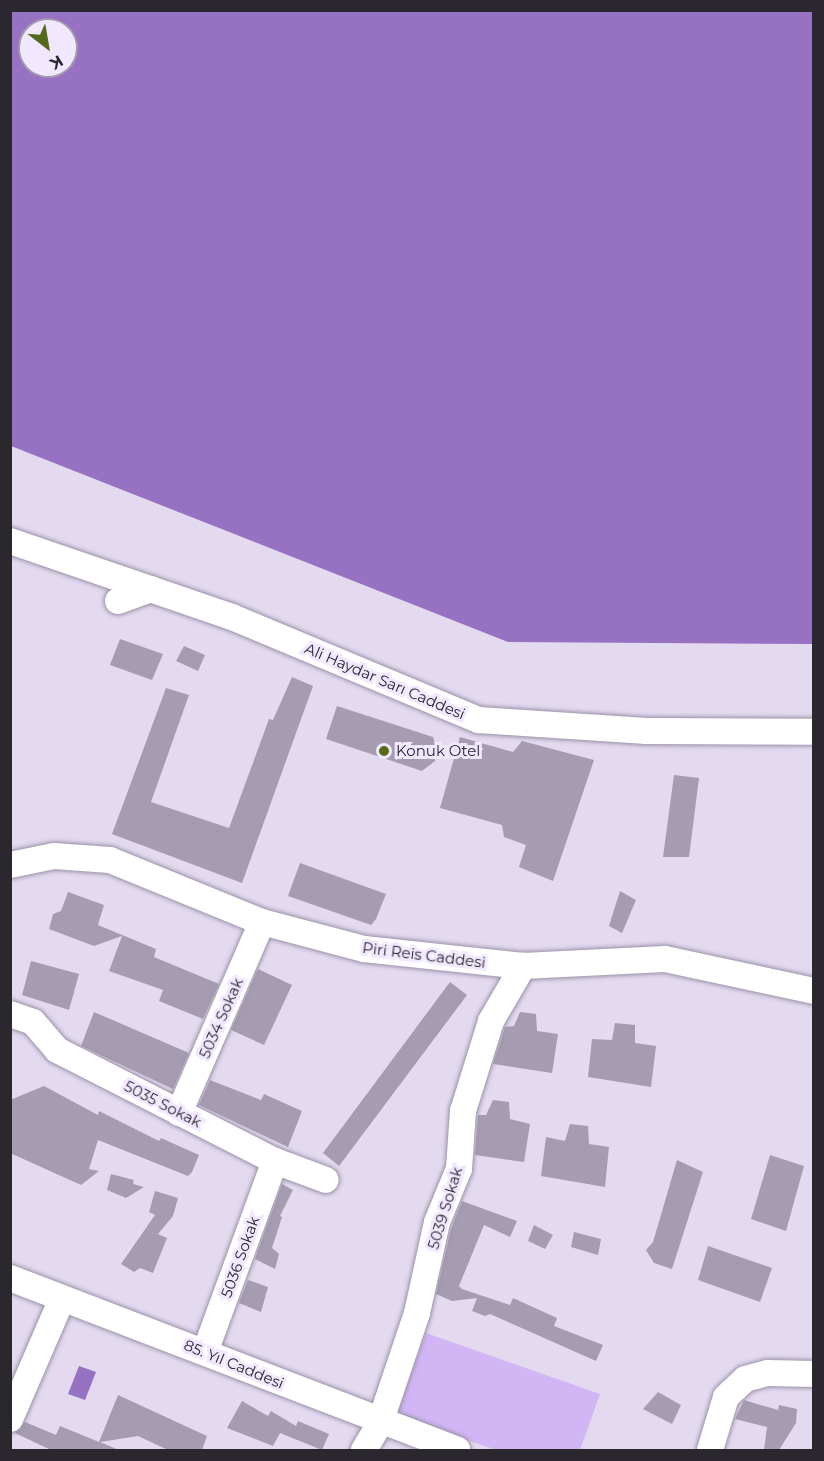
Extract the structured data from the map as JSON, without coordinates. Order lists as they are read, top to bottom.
{
  "streets": {
    "street": [
      "Ali Haydar Sarı Caddesi",
      "Piri Reis Caddesi",
      "5034 Sokak",
      "5035 Sokak",
      "5039 Sokak",
      "5036 Sokak",
      "85. Yıl Caddesi"
    ]
  },
  "crossings": [
    ["Piri Reis Caddesi", "5034 Sokak"],
    ["Piri Reis Caddesi", "5039 Sokak"],
    ["5034 Sokak", "5035 Sokak"],
    ["5035 Sokak", "5036 Sokak"],
    ["5039 Sokak", "85. Yıl Caddesi"],
    ["5036 Sokak", "85. Yıl Caddesi"]
  ],
  "places": ["Konuk Otel"],
  "north": "bottom right"
}
